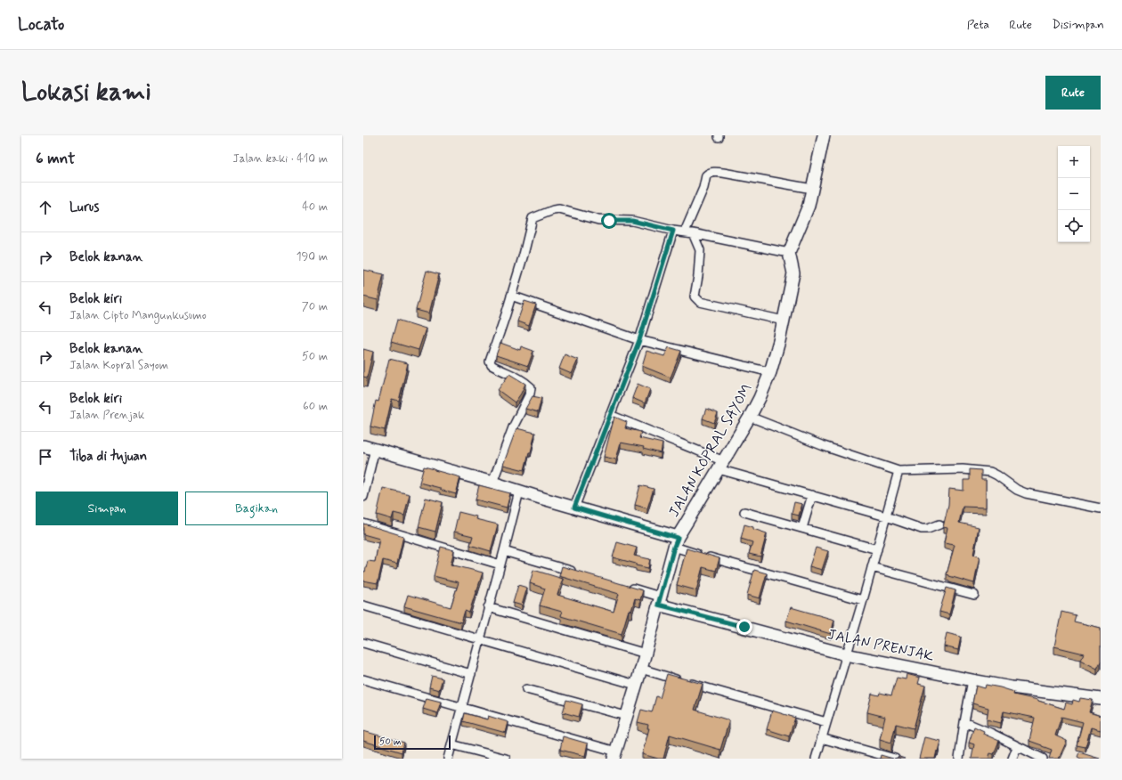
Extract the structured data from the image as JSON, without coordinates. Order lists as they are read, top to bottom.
{
  "streets": {
    "street": ["JALAN KOPRAL SAYOM", "JALAN PRENJAK"]
  },
  "crossings": [
    ["JALAN KOPRAL SAYOM", "JALAN PRENJAK"]
  ],
  "scale_bar": "50 m",
  "page": {
    "header": "Locato",
    "nav": ["Peta", "Rute", "Disimpan"],
    "buttons": [
      "Rute",
      ["Simpan", "Bagikan"]
    ],
    "title": "Lokasi kami",
    "heading": ["6 mnt", "Jalan kaki · 410 m"],
    "map_buttons": ["+", "−"],
    "list": [
      ["Lurus", "40 m"],
      ["Belok kanan", "190 m"],
      ["Belok kiri", "Jalan Cipto Mangunkusumo", "70 m"],
      ["Belok kanan", "Jalan Kopral Sayom", "50 m"],
      ["Belok kiri", "Jalan Prenjak", "60 m"],
      "Tiba di tujuan"
    ],
    "scale": "50 m"
  }
}
